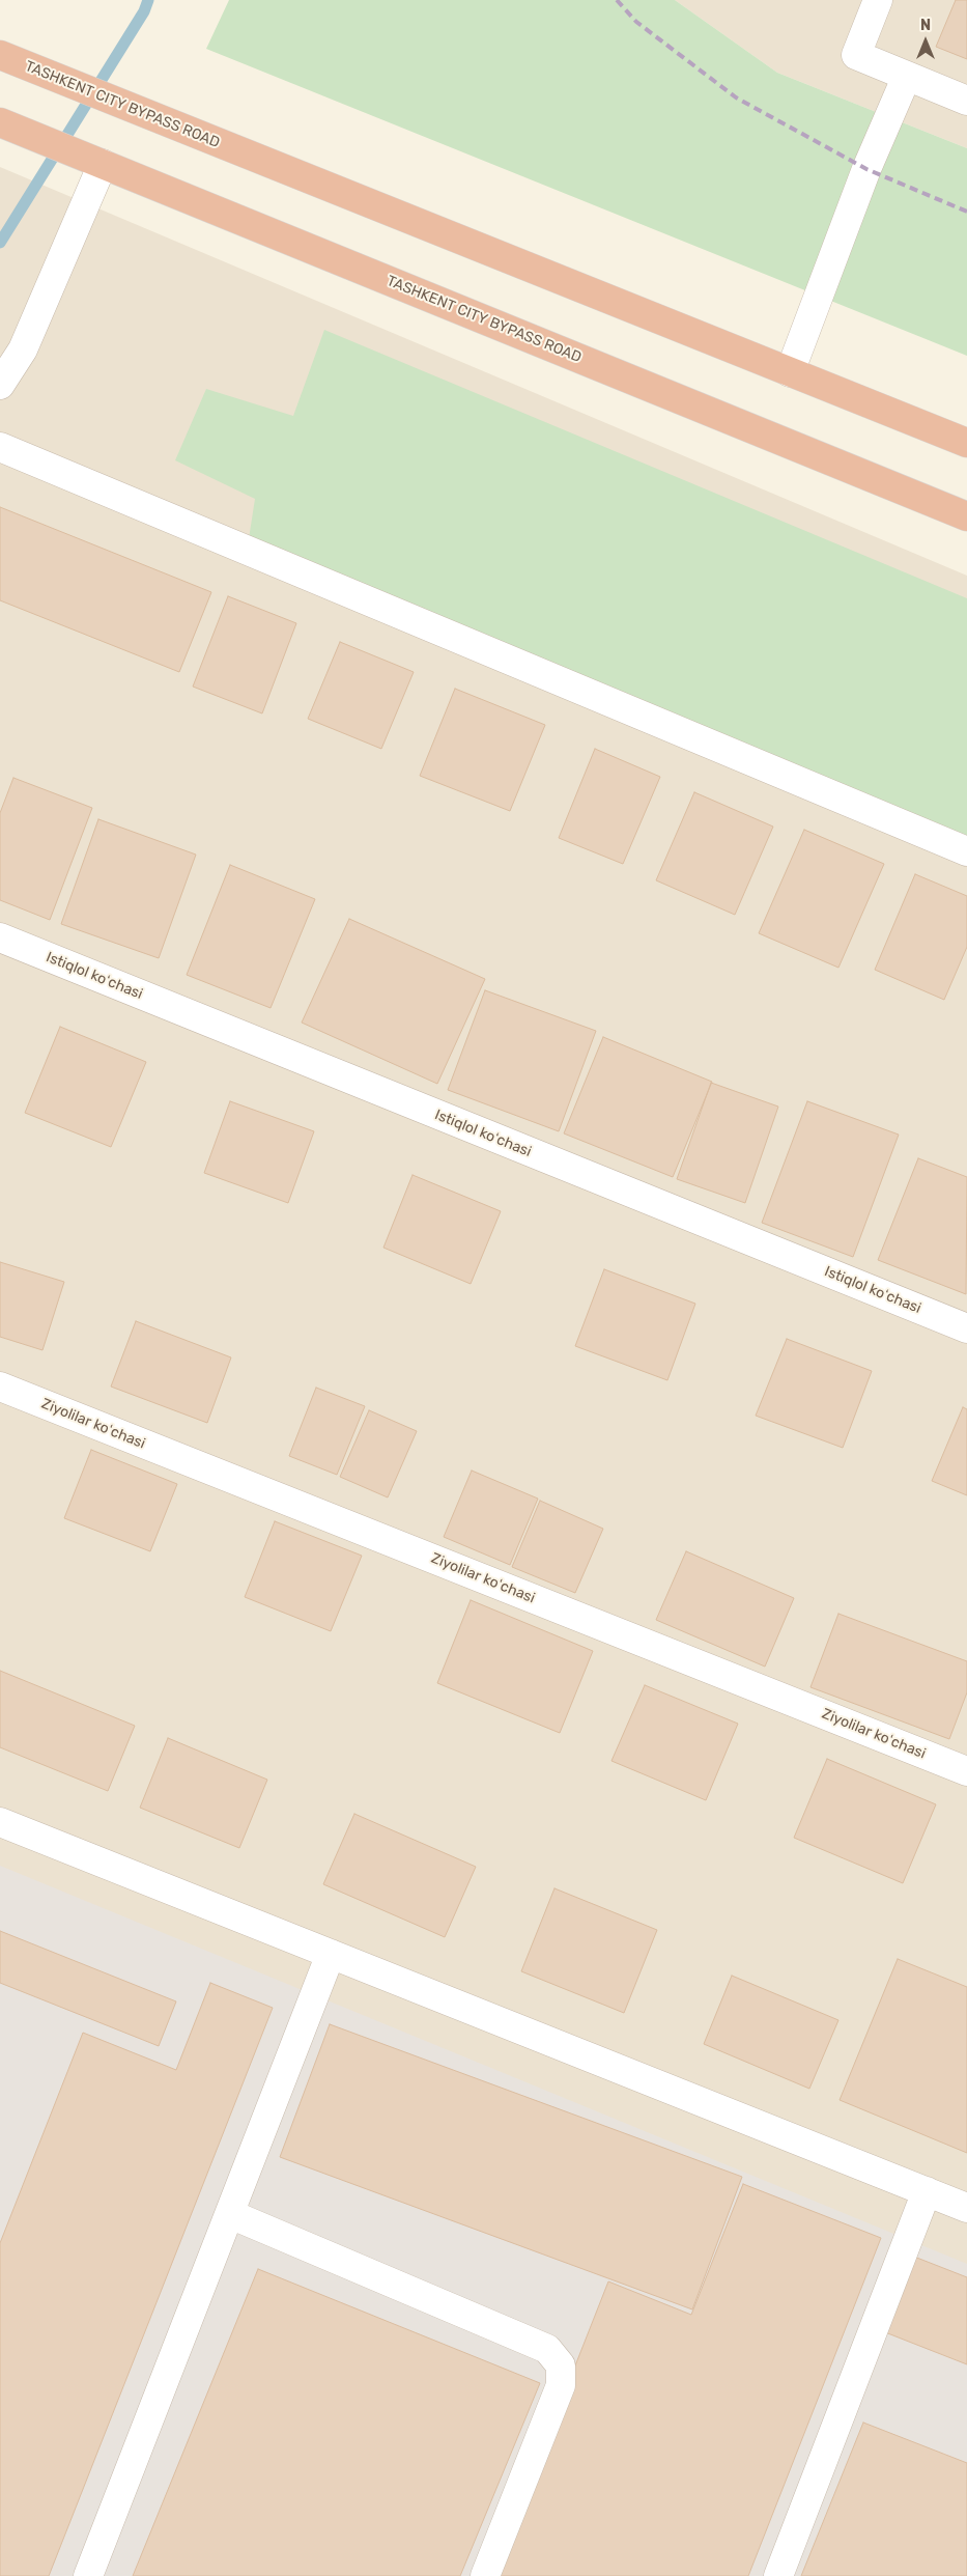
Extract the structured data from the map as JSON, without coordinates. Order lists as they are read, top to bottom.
{
  "streets": {
    "highway": ["TASHKENT CITY BYPASS ROAD"],
    "street": ["Istiqlol koʻchasi", "Ziyolilar koʻchasi"]
  },
  "north": "top"
}
